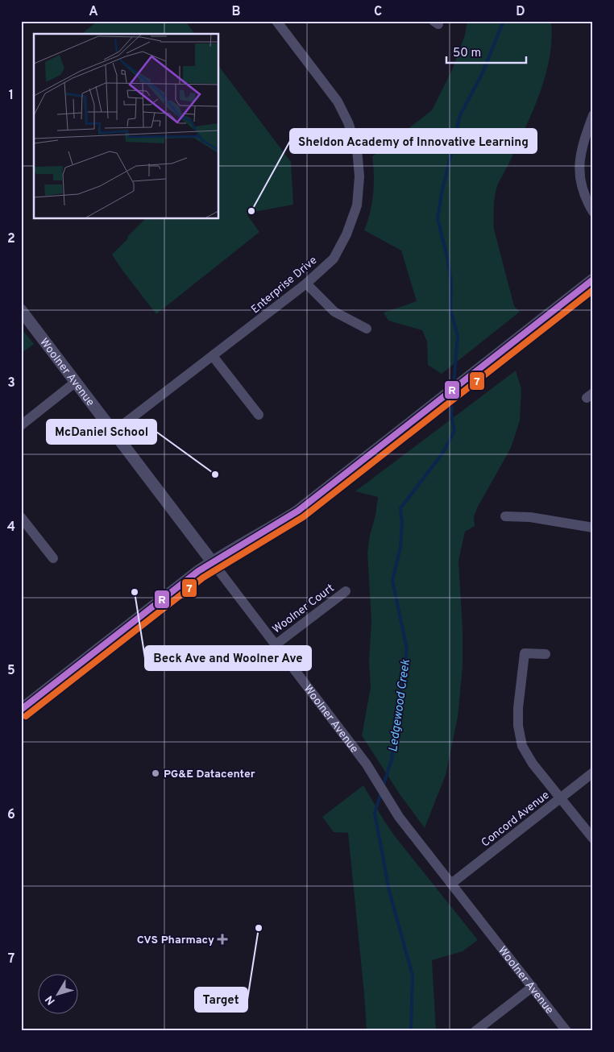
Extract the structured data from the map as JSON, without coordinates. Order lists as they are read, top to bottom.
{
  "streets": {
    "street": [
      "Enterprise Drive",
      "Woolner Avenue",
      "Woolner Court",
      "Concord Avenue"
    ]
  },
  "crossings": [
    ["Enterprise Drive", "Woolner Avenue"],
    ["Woolner Avenue", "Woolner Court"],
    ["Woolner Avenue", "Concord Avenue"]
  ],
  "water": ["Ledgewood Creek"],
  "places": {
    "other": [
      "Sheldon Academy of Innovative Learning",
      "McDaniel School",
      "Beck Ave and Woolner Ave",
      "PG&E Datacenter",
      "Target"
    ],
    "health": ["CVS Pharmacy"]
  },
  "lines": ["transit line R", "transit line 7"],
  "scale_bar": "50 m",
  "north": "bottom left",
  "grid": {
    "columns": [
      "A",
      "B",
      "C",
      "D"
    ],
    "rows": [
      "1",
      "2",
      "3",
      "4",
      "5",
      "6",
      "7"
    ]
  }
}
